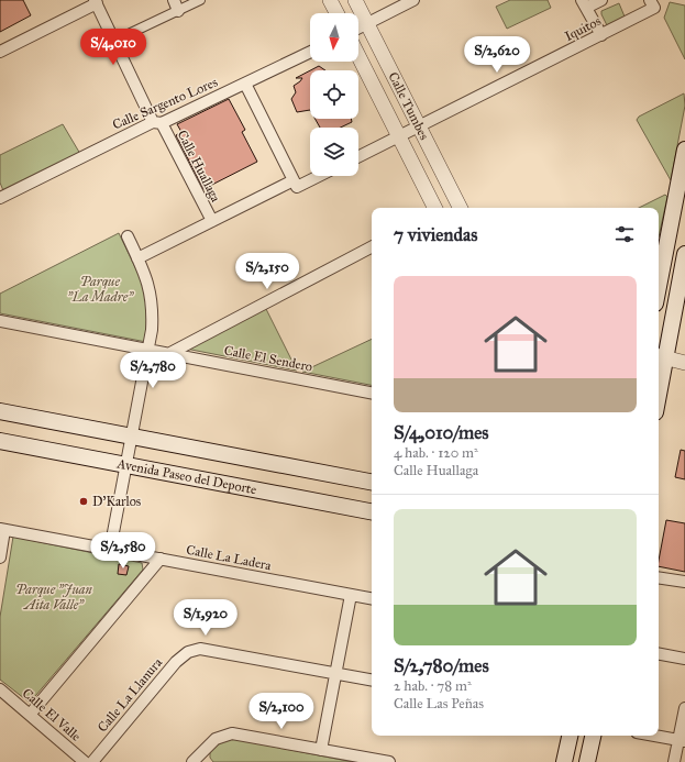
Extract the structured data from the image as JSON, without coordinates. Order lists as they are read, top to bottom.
{
  "streets": {
    "main road": ["Avenida Paseo del Deporte"],
    "street": [
      "Iquitos",
      "Calle Sargento Lores",
      "Calle Tumbes",
      "Calle Huallaga",
      "Calle El Sendero",
      "Calle La Ladera",
      "Calle La Llanura",
      "Calle El Valle"
    ]
  },
  "crossings": [
    ["Iquitos", "Calle Tumbes"],
    ["Calle Sargento Lores", "Calle Huallaga"]
  ],
  "parks": ["Parque \"La Madre\"", "Parque \"Juan Aita Valle\""],
  "places": ["D'Karlos"],
  "north": "bottom",
  "page": {
    "price": [
      "S/4,010",
      "S/2,620",
      "S/2,150",
      "S/2,780",
      "S/2,580",
      "S/1,920",
      "S/2,100"
    ],
    "heading": "7 viviendas",
    "list": [
      {
        "name": "S/4,010/mes",
        "note": "4 hab. · 120 m² · Calle Huallaga"
      },
      {
        "name": "S/2,780/mes",
        "note": "2 hab. · 78 m² · Calle Las Peñas"
      }
    ]
  }
}
